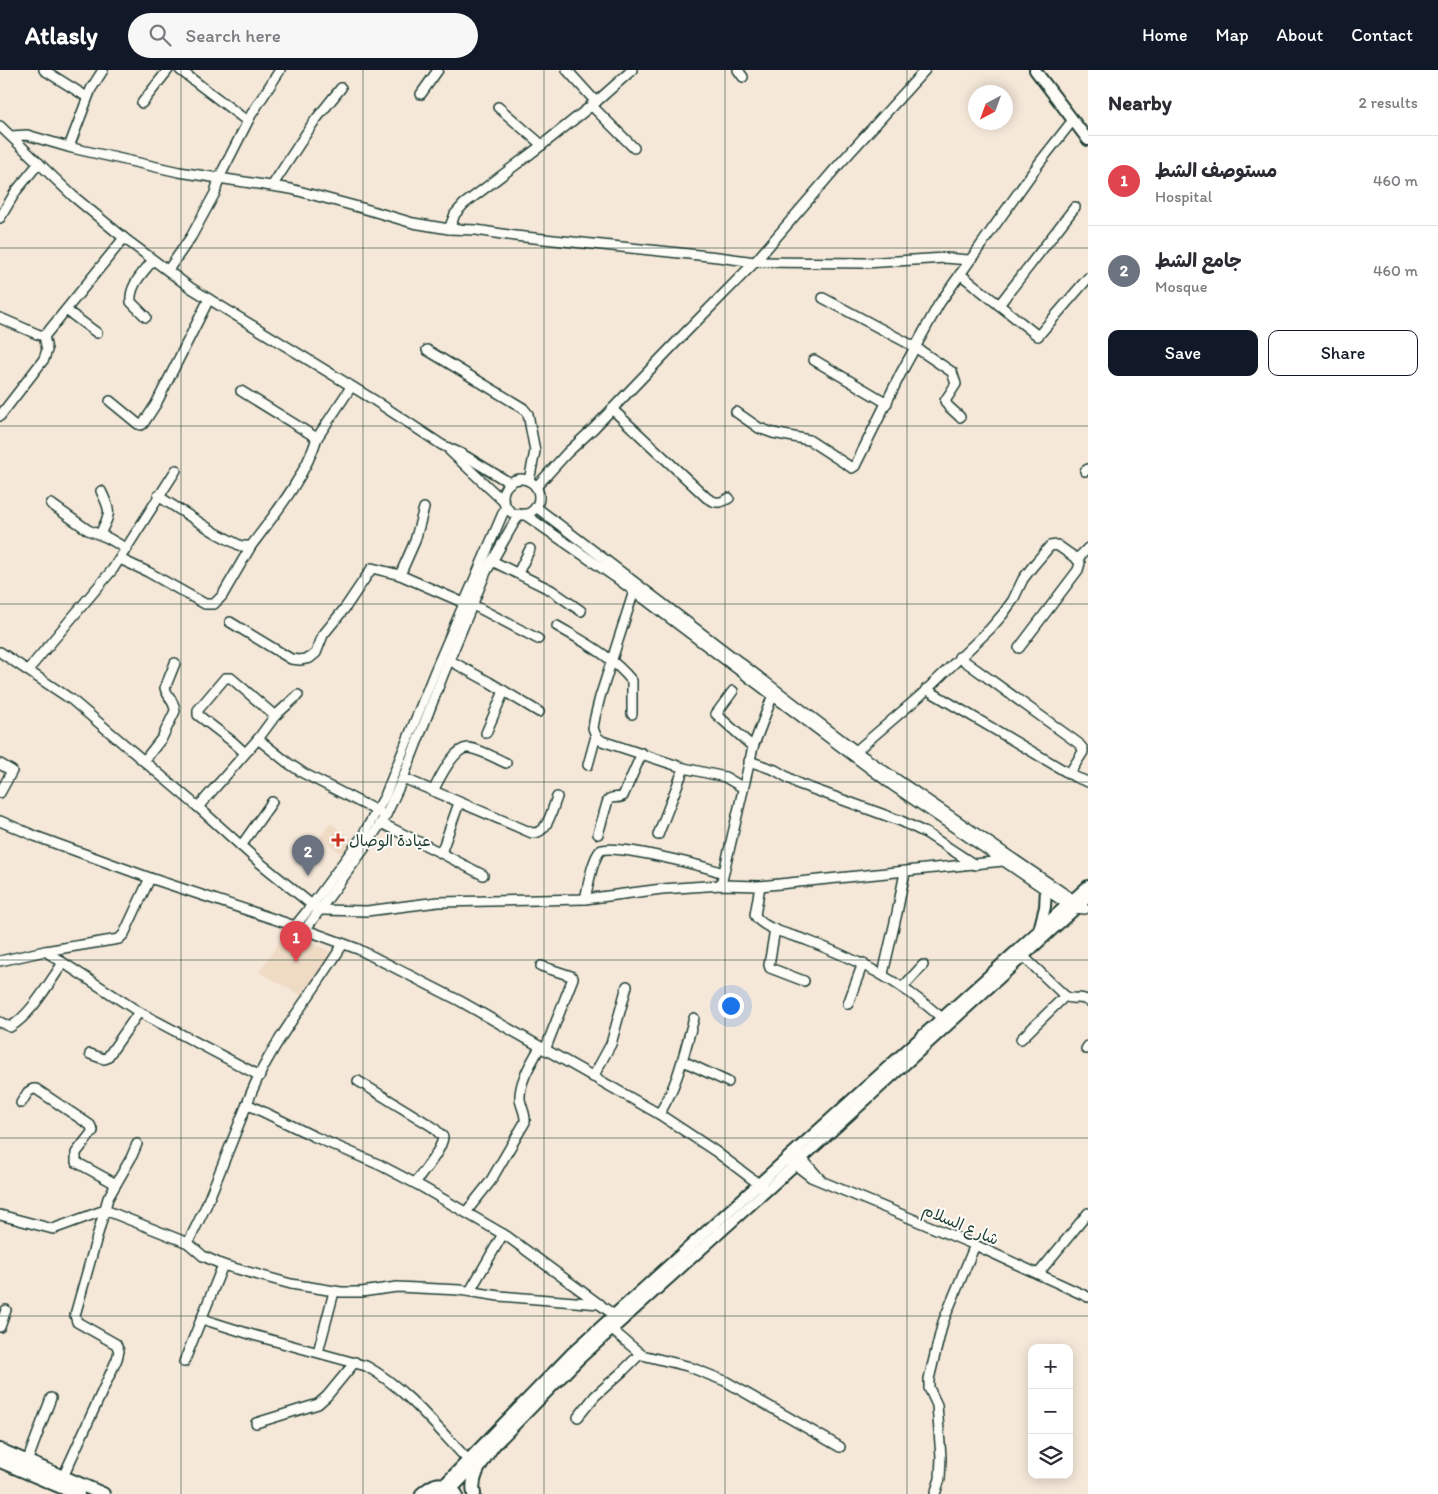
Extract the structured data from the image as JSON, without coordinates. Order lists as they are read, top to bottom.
{
  "streets": {
    "street": ["شارع السلام"]
  },
  "places": {
    "health": ["عيادة الوصال"]
  },
  "north": "bottom left",
  "page": {
    "header": "Atlasly",
    "search": "Search here",
    "nav": [
      "Home",
      "Map",
      "About",
      "Contact"
    ],
    "heading": ["Nearby", "2 results"],
    "list": [
      {
        "mark": "1",
        "name": "مستوصف الشط",
        "note": "Hospital",
        "value": "460 m"
      },
      {
        "mark": "2",
        "name": "جامع الشط",
        "note": "Mosque",
        "value": "460 m"
      }
    ],
    "buttons": ["Save", "Share"],
    "pins": ["2", "1"],
    "map_buttons": ["+", "−"]
  }
}
